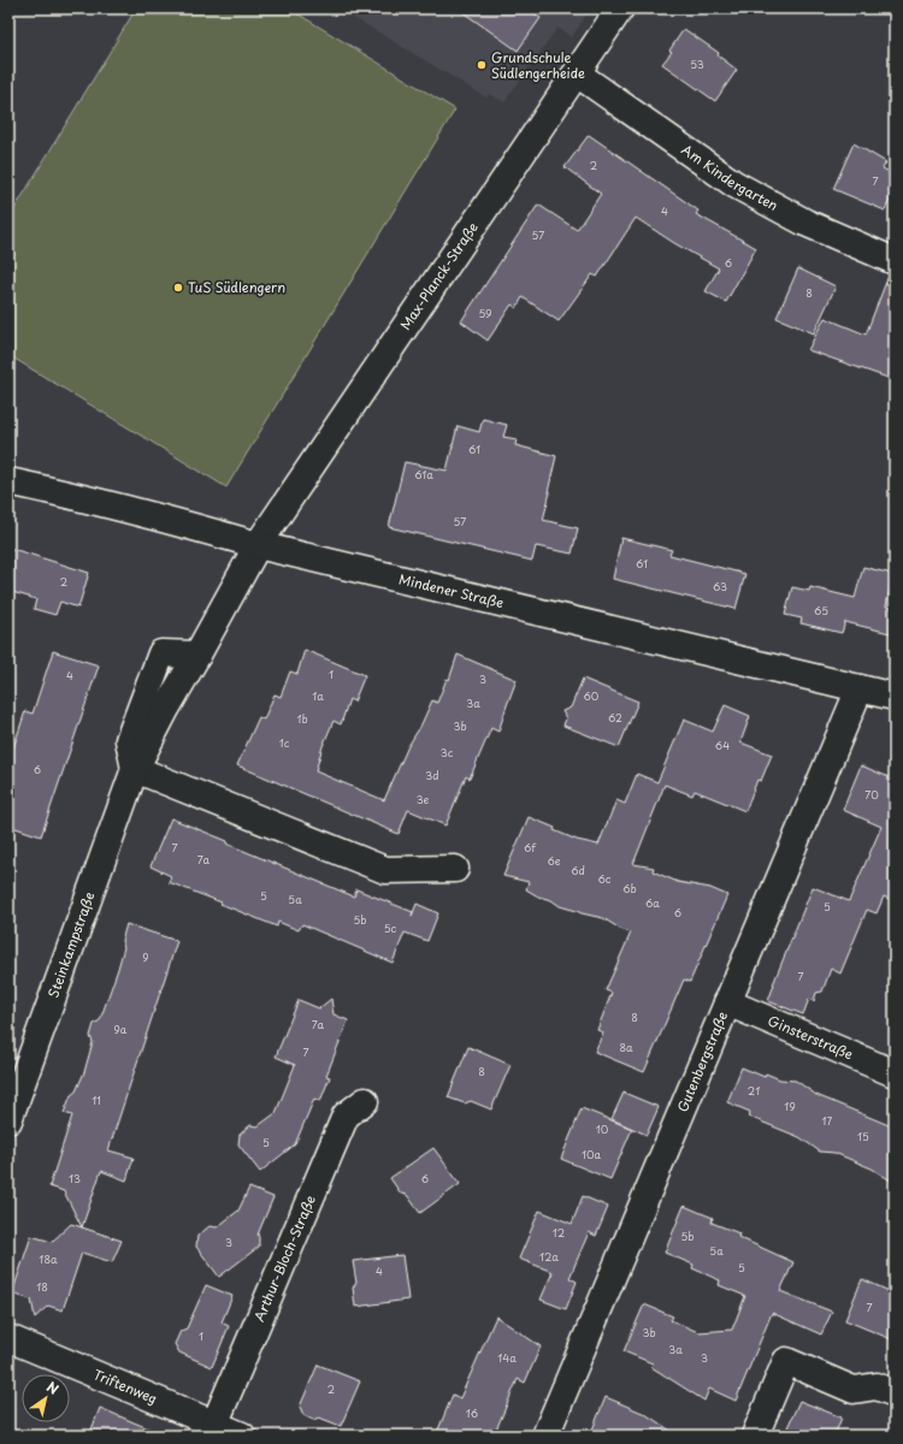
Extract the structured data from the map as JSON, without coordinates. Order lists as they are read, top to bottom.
{
  "streets": {
    "street": [
      "Am Kindergarten",
      "Max-Planck-Straße",
      "Mindener Straße",
      "Steinkampstraße",
      "Ginsterstraße",
      "Gutenbergstraße",
      "Arthur-Bloch-Straße",
      "Triftenweg"
    ]
  },
  "crossings": [
    ["Am Kindergarten", "Max-Planck-Straße"],
    ["Max-Planck-Straße", "Mindener Straße"],
    ["Max-Planck-Straße", "Steinkampstraße"],
    ["Mindener Straße", "Steinkampstraße"],
    ["Mindener Straße", "Gutenbergstraße"],
    ["Ginsterstraße", "Gutenbergstraße"],
    ["Arthur-Bloch-Straße", "Triftenweg"]
  ],
  "places": ["Grundschule Südlengerheide", "TuS Südlengern"],
  "house_numbers": [
    "53",
    "2",
    "7",
    "4",
    "57",
    "6",
    "8",
    "59",
    "61",
    "61a",
    "57",
    "61",
    "2",
    "63",
    "65",
    "1",
    "4",
    "3",
    "1a",
    "60",
    "3a",
    "62",
    "1b",
    "3b",
    "1c",
    "64",
    "3c",
    "6",
    "3d",
    "70",
    "3e",
    "7",
    "6f",
    "7a",
    "6e",
    "6d",
    "6c",
    "6b",
    "5",
    "5a",
    "6a",
    "5",
    "6",
    "5b",
    "5c",
    "9",
    "7",
    "8",
    "7a",
    "9a",
    "8a",
    "7",
    "8",
    "21",
    "11",
    "19",
    "17",
    "10",
    "15",
    "5",
    "10a",
    "13",
    "6",
    "12",
    "5b",
    "3",
    "5a",
    "12a",
    "18a",
    "5",
    "4",
    "18",
    "7",
    "3b",
    "1",
    "3a",
    "14a",
    "3",
    "2",
    "16"
  ],
  "north": "top right"
}
